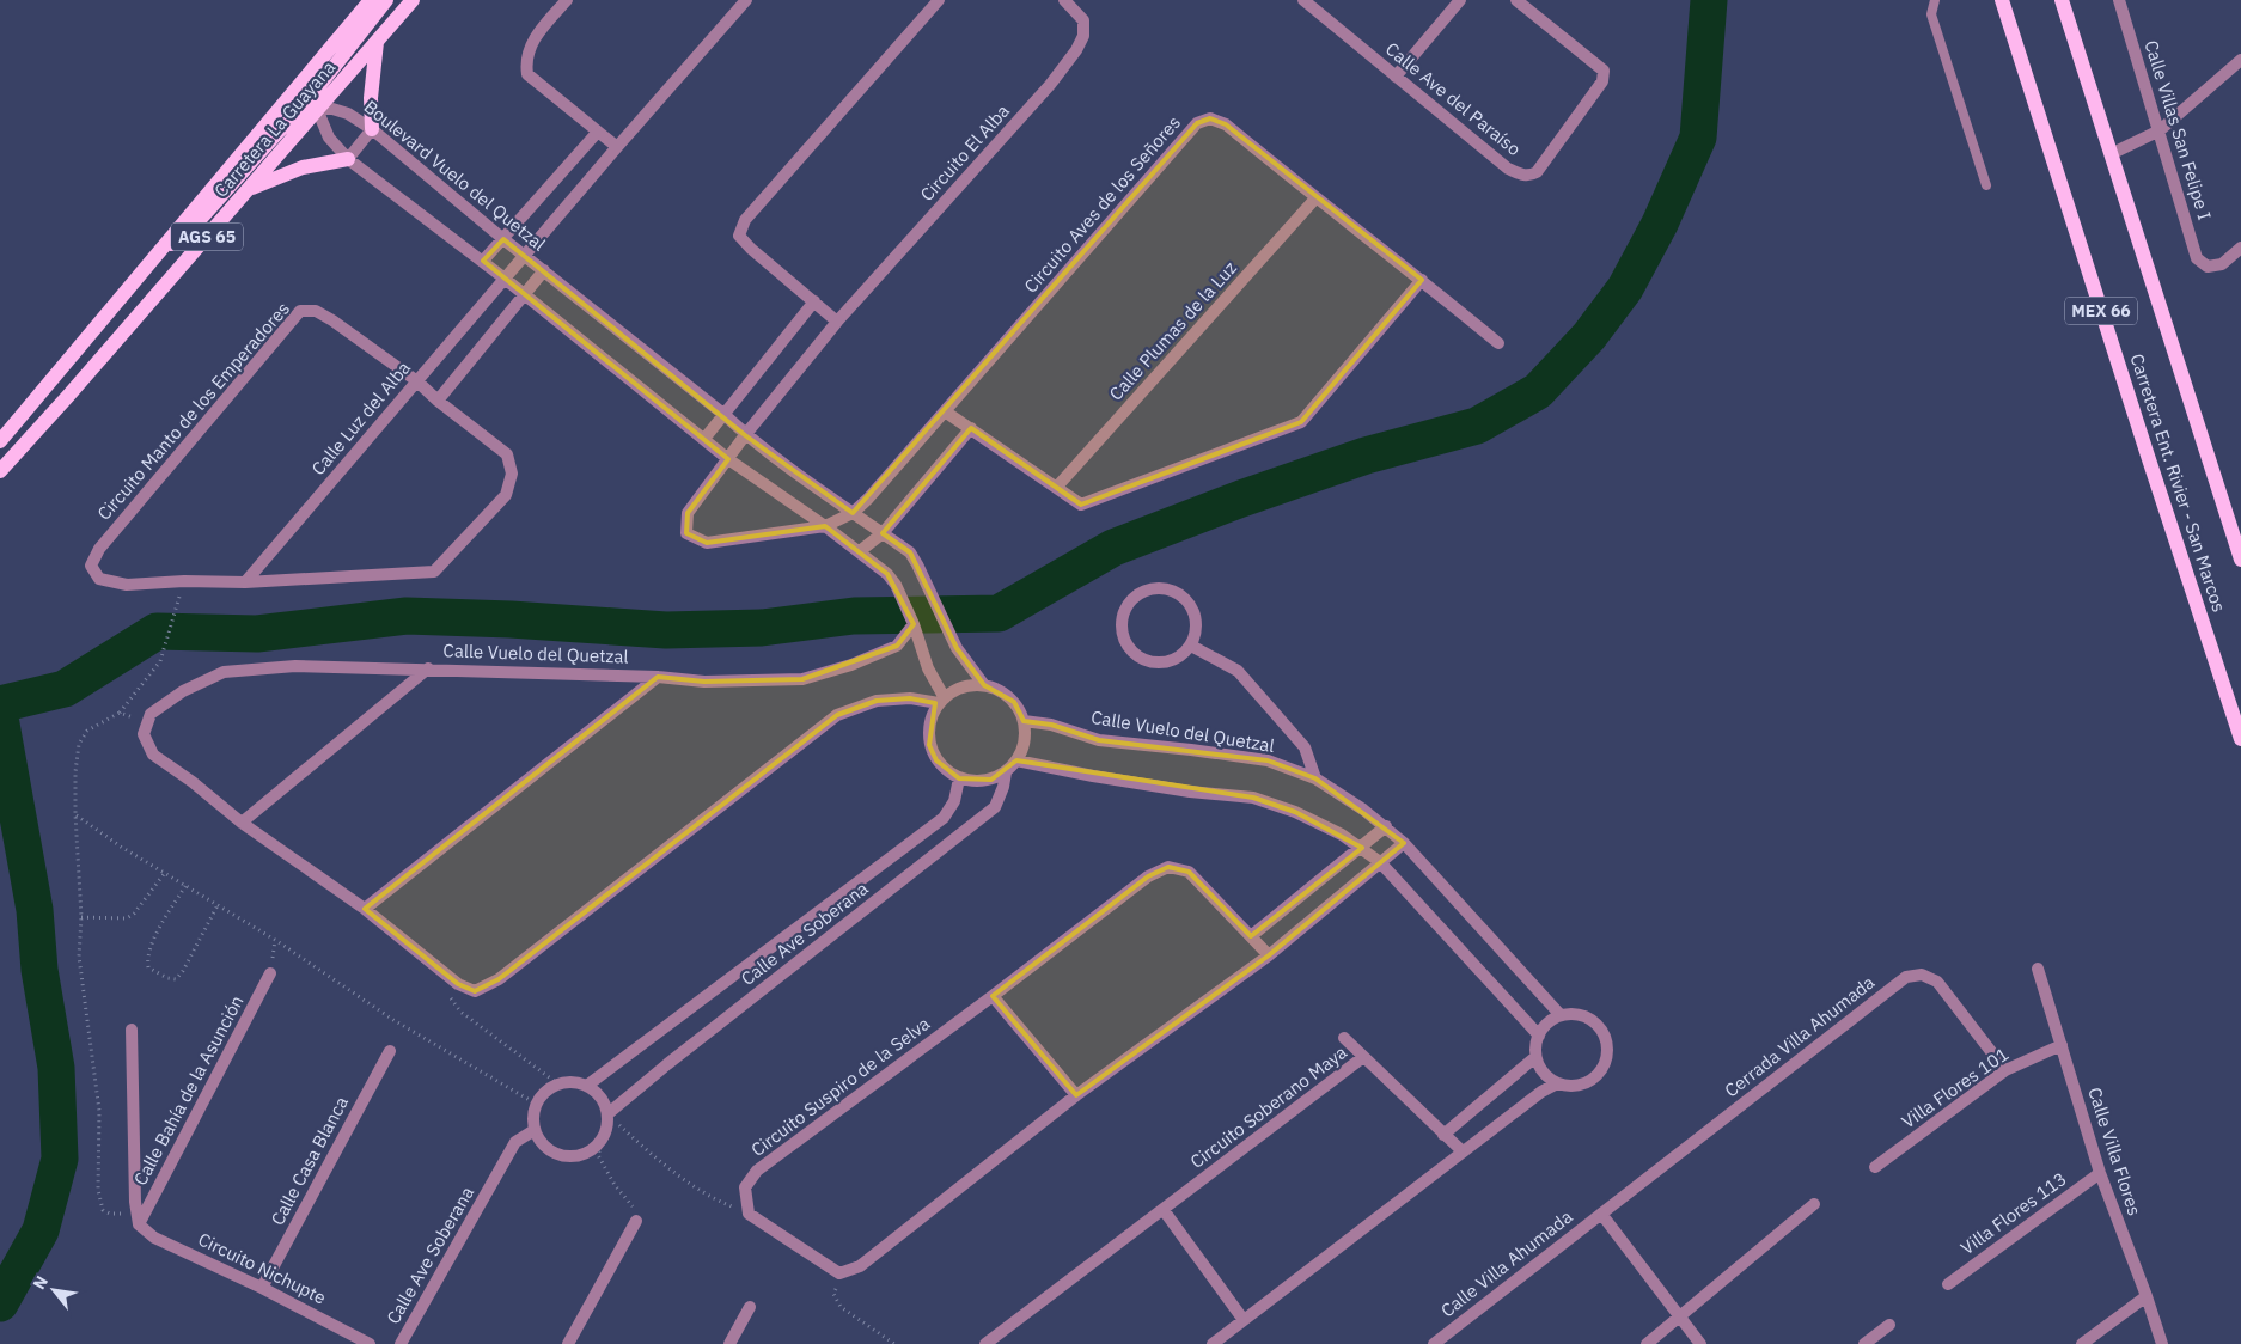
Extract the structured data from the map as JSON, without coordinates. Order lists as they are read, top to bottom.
{
  "streets": {
    "main road": [
      "Carretera La Guayana",
      "AGS 65",
      "MEX 66",
      "Carretera Ent. Rivier - San Marcos"
    ],
    "street": [
      "Calle Ave del Paraíso",
      "Calle Villas San Felipe I",
      "Circuito El Alba",
      "Boulevard Vuelo del Quetzal",
      "Circuito Aves de los Señores",
      "Calle Plumas de la Luz",
      "Circuito Manto de los Emperadores",
      "Calle Luz del Alba",
      "Calle Vuelo del Quetzal",
      "Calle Ave Soberana",
      "Cerrada Villa Ahumada",
      "Circuito Suspiro de la Selva",
      "Villa Flores 101",
      "Calle Bahía de la Asunción",
      "Circuito Soberano Maya",
      "Calle Villa Flores",
      "Calle Casa Blanca",
      "Villa Flores 113",
      "Calle Villa Ahumada",
      "Circuito Nichupte"
    ]
  },
  "crossings": [
    ["Carretera La Guayana", "Boulevard Vuelo del Quetzal"],
    ["Circuito El Alba", "Boulevard Vuelo del Quetzal"],
    ["Circuito El Alba", "Circuito Aves de los Señores"],
    ["Boulevard Vuelo del Quetzal", "Circuito Aves de los Señores"],
    ["Boulevard Vuelo del Quetzal", "Calle Luz del Alba"],
    ["Boulevard Vuelo del Quetzal", "Calle Vuelo del Quetzal"],
    ["Boulevard Vuelo del Quetzal", "Calle Ave Soberana"],
    ["Circuito Aves de los Señores", "Calle Plumas de la Luz"],
    ["Circuito Manto de los Emperadores", "Calle Luz del Alba"],
    ["Calle Vuelo del Quetzal", "Calle Ave Soberana"],
    ["Cerrada Villa Ahumada", "Villa Flores 101"],
    ["Cerrada Villa Ahumada", "Calle Villa Ahumada"],
    ["Villa Flores 101", "Calle Villa Flores"],
    ["Calle Bahía de la Asunción", "Circuito Nichupte"],
    ["Calle Villa Flores", "Villa Flores 113"],
    ["Calle Casa Blanca", "Circuito Nichupte"]
  ],
  "north": "top left"
}
